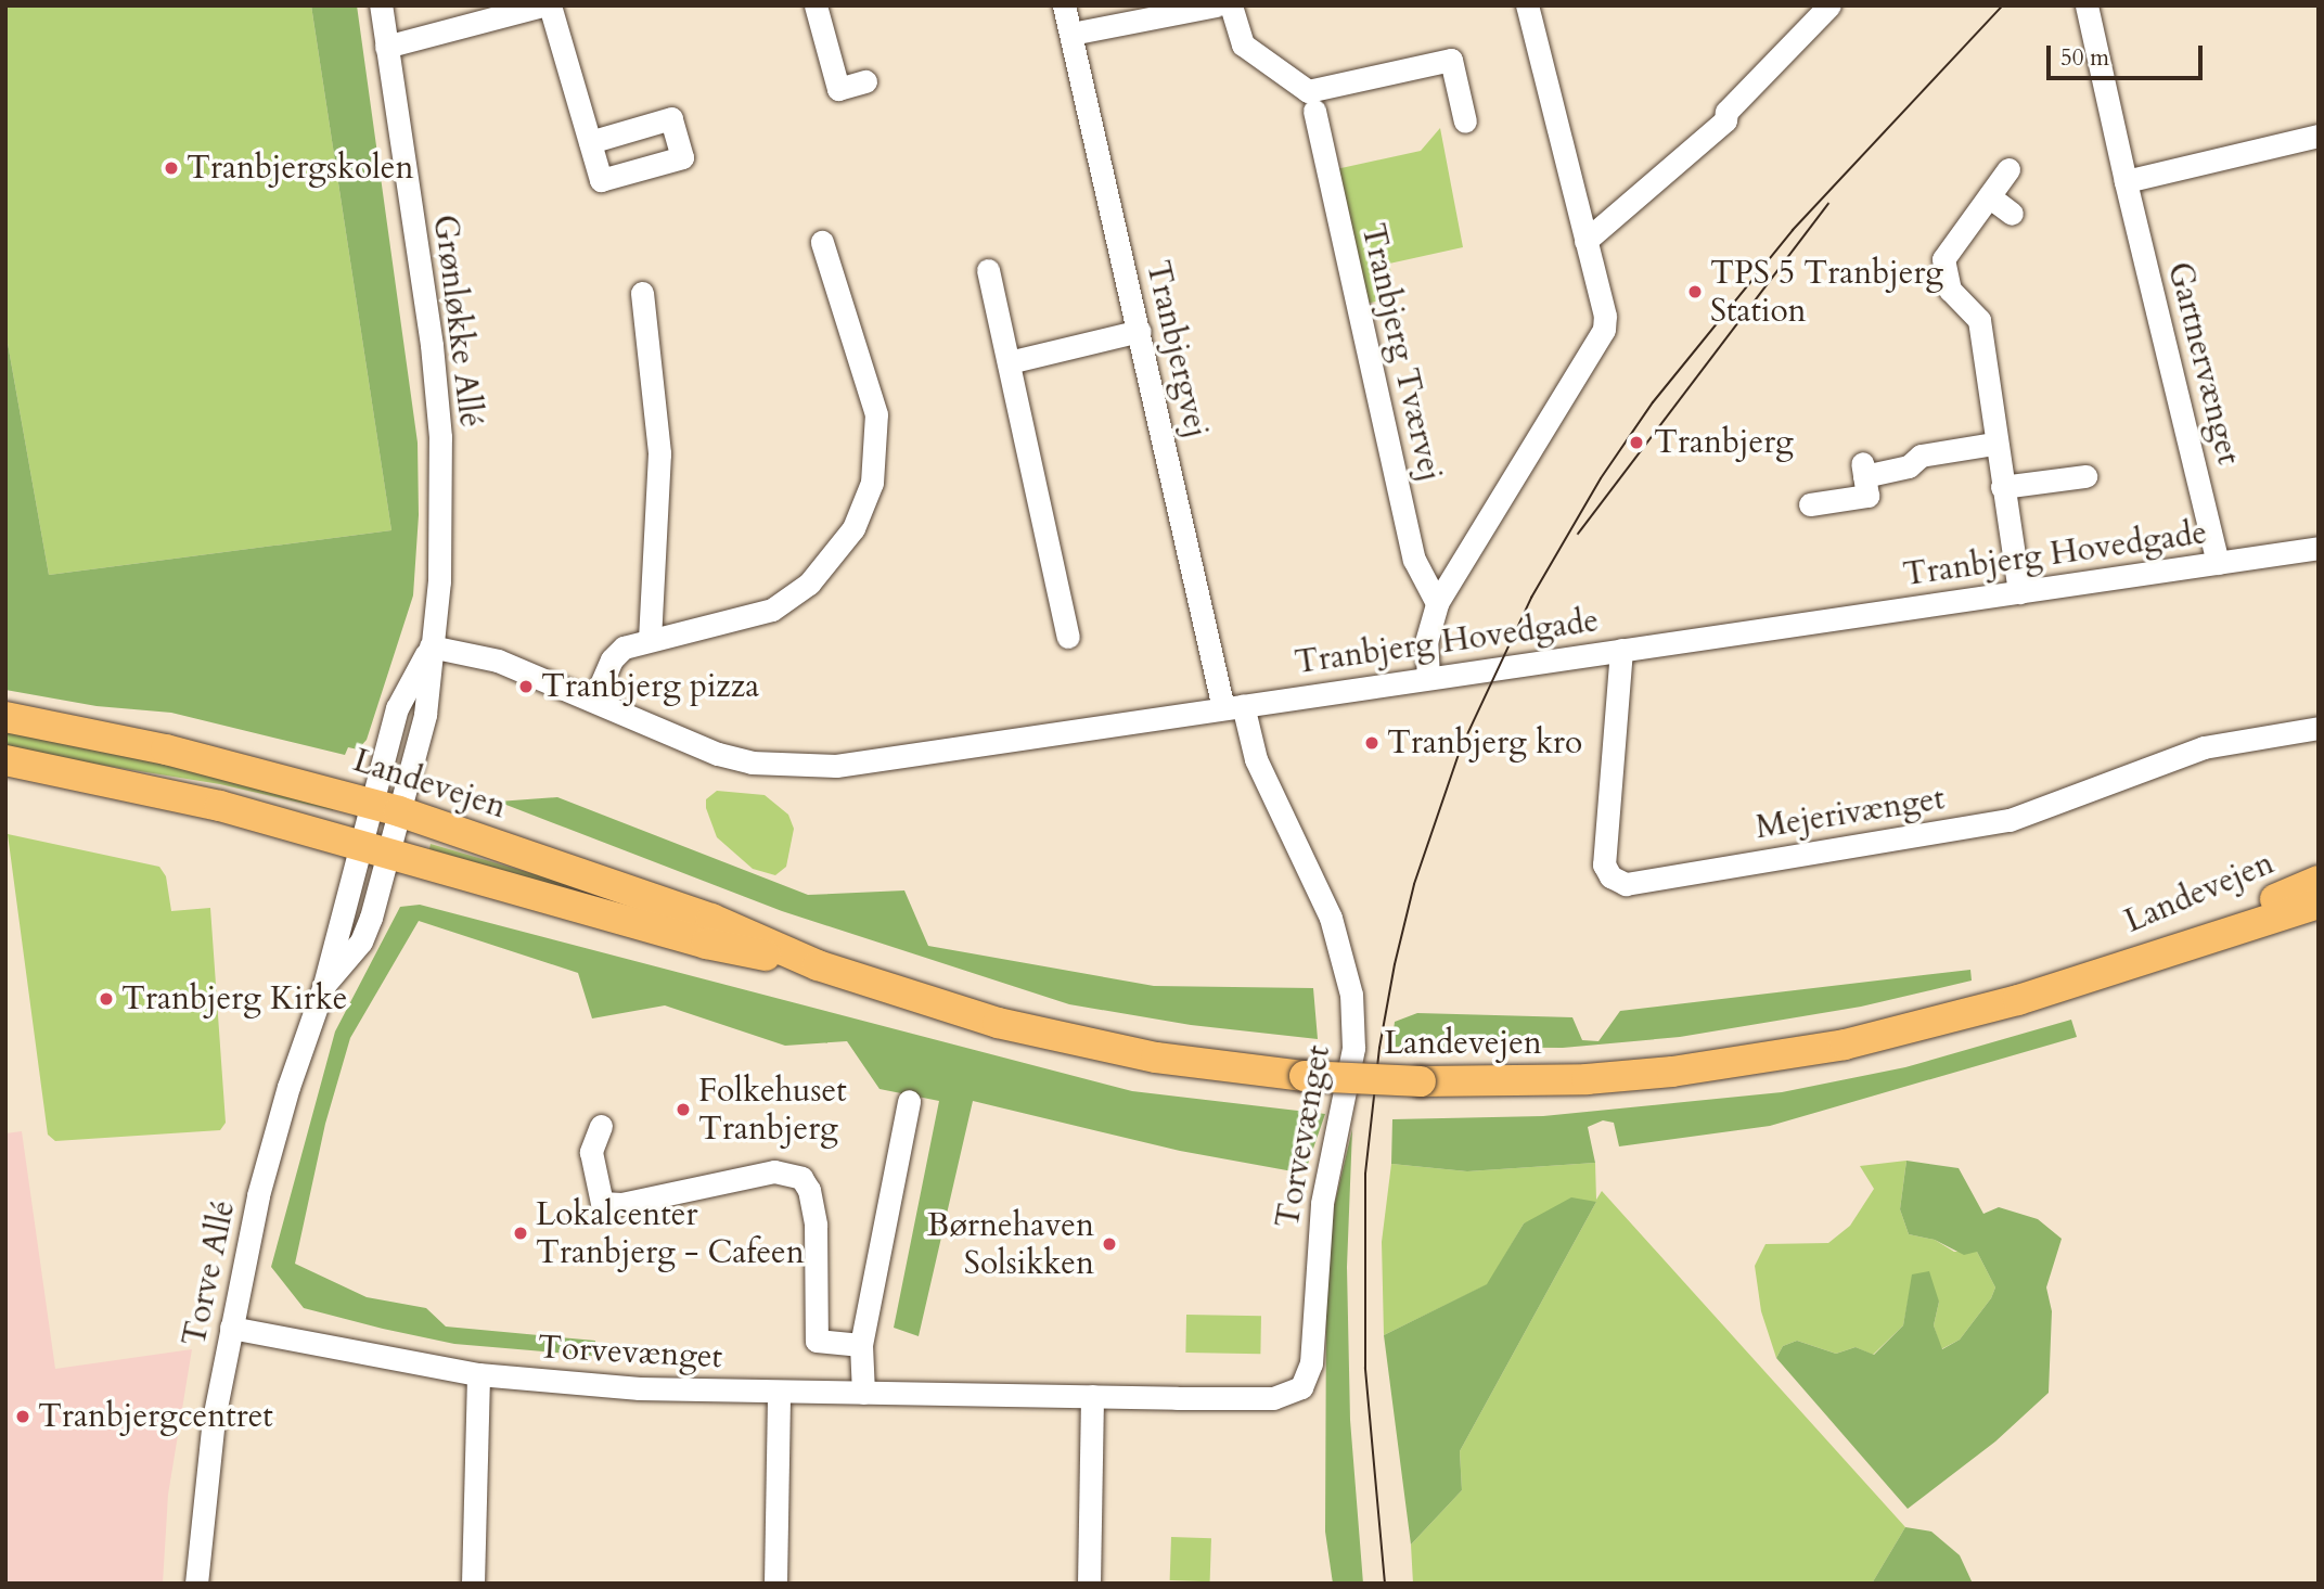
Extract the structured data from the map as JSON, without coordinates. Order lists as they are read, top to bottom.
{
  "streets": {
    "main road": ["Landevejen"],
    "street": [
      "Grønløkke Allé",
      "Tranbjergvej",
      "Tranbjerg Tværvej",
      "Gartnervænget",
      "Tranbjerg Hovedgade",
      "Mejerivænget",
      "Torvevænget",
      "Torve Allé"
    ]
  },
  "crossings": [
    ["Grønløkke Allé", "Tranbjerg Hovedgade"],
    ["Grønløkke Allé", "Landevejen"],
    ["Grønløkke Allé", "Torve Allé"],
    ["Tranbjergvej", "Tranbjerg Hovedgade"],
    ["Tranbjergvej", "Torvevænget"],
    ["Gartnervænget", "Tranbjerg Hovedgade"],
    ["Tranbjerg Hovedgade", "Mejerivænget"],
    ["Tranbjerg Hovedgade", "Torvevænget"],
    ["Landevejen", "Torve Allé"],
    ["Torvevænget", "Torve Allé"]
  ],
  "places": [
    "Tranbjergskolen",
    "TPS 5 Tranbjerg Station",
    "Tranbjerg",
    "Tranbjerg pizza",
    "Tranbjerg kro",
    "Tranbjerg Kirke",
    "Folkehuset Tranbjerg",
    "Lokalcenter Tranbjerg - Cafeen",
    "Børnehaven Solsikken",
    "Tranbjergcentret"
  ],
  "scale_bar": "50 m"
}
